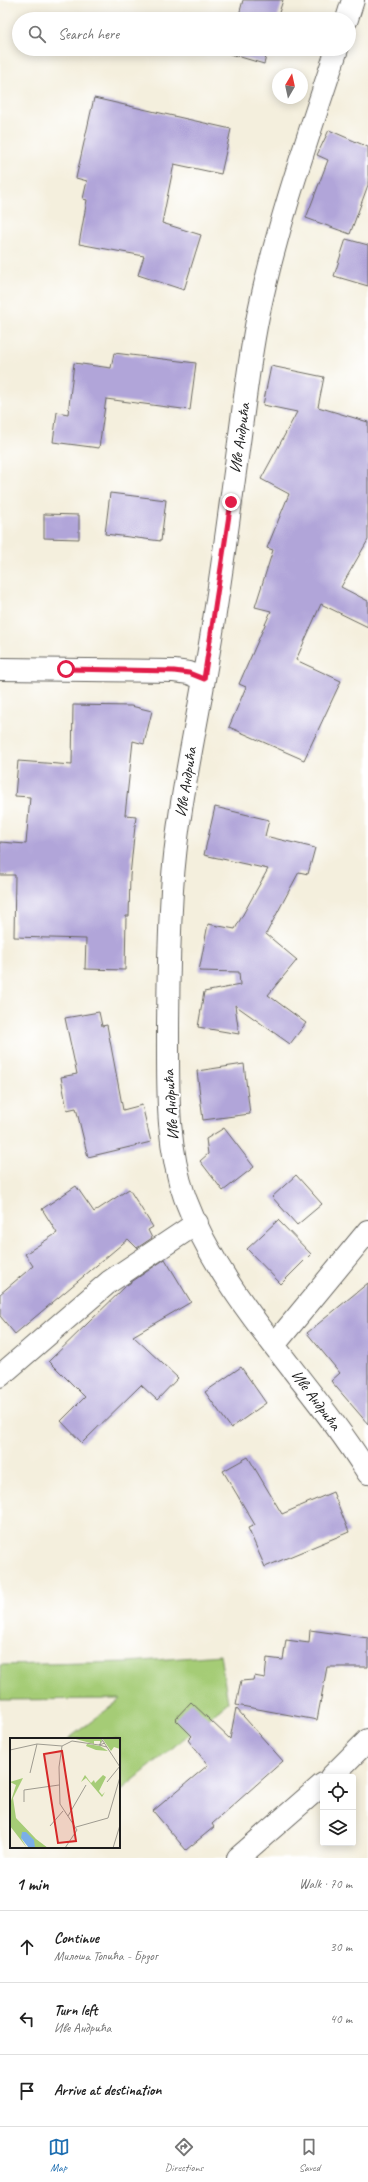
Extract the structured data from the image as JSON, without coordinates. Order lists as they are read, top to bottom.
{
  "streets": {
    "street": ["Иве Андрића"]
  },
  "north": "top",
  "page": {
    "search": "Search here",
    "heading": ["1 min", "Walk · 70 m"],
    "list": [
      ["Continue", "Милоша Топића - Брзог", "30 m"],
      ["Turn left", "Иве Андрића", "40 m"],
      "Arrive at destination"
    ],
    "nav": ["Map", "Directions", "Saved"]
  }
}
